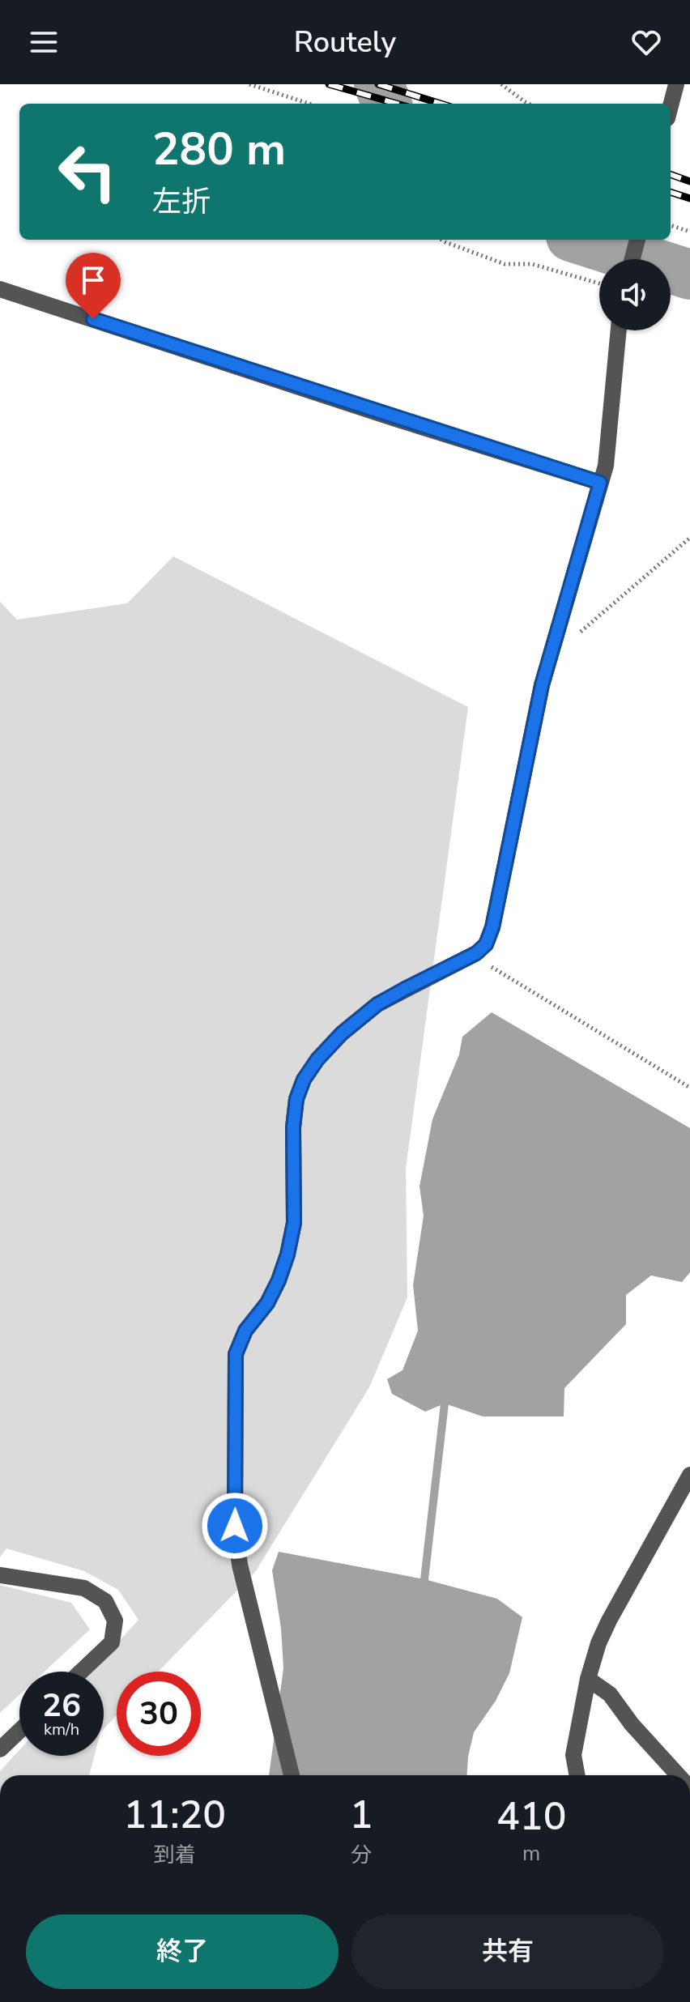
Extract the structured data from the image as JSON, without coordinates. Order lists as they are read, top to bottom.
{
  "page": {
    "header": "Routely",
    "turn": ["280 m", "左折"],
    "speed": "26 km/h",
    "limit": "30",
    "eta": [
      "11:20",
      "到着",
      "1",
      "分",
      "410",
      "m"
    ],
    "buttons": ["終了", "共有"]
  }
}
